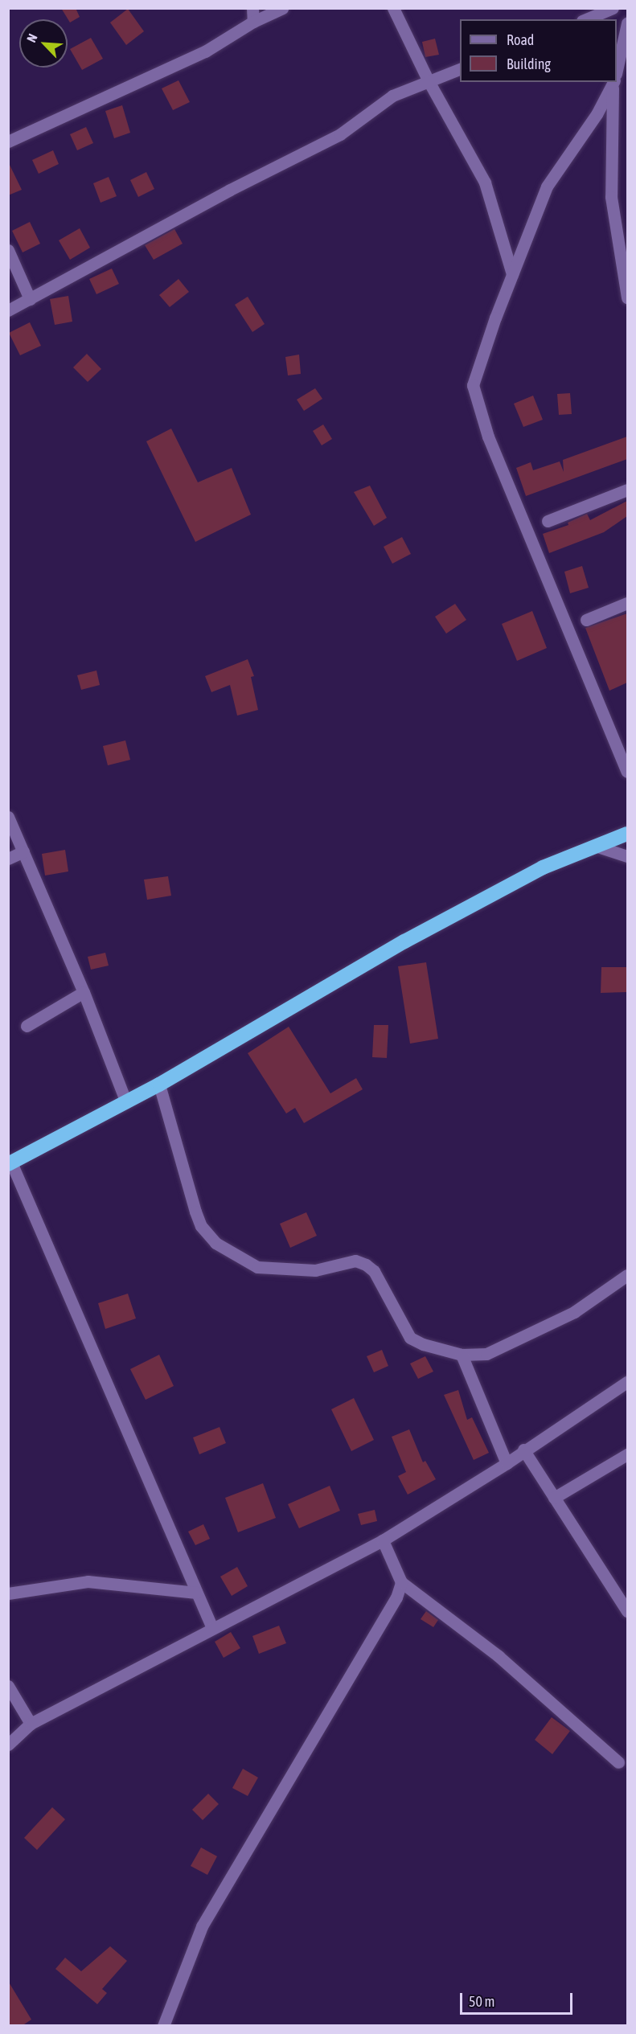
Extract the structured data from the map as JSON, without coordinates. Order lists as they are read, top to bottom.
{
  "legend": ["Road", "Building"],
  "scale_bar": "50 m",
  "north": "top left"
}
